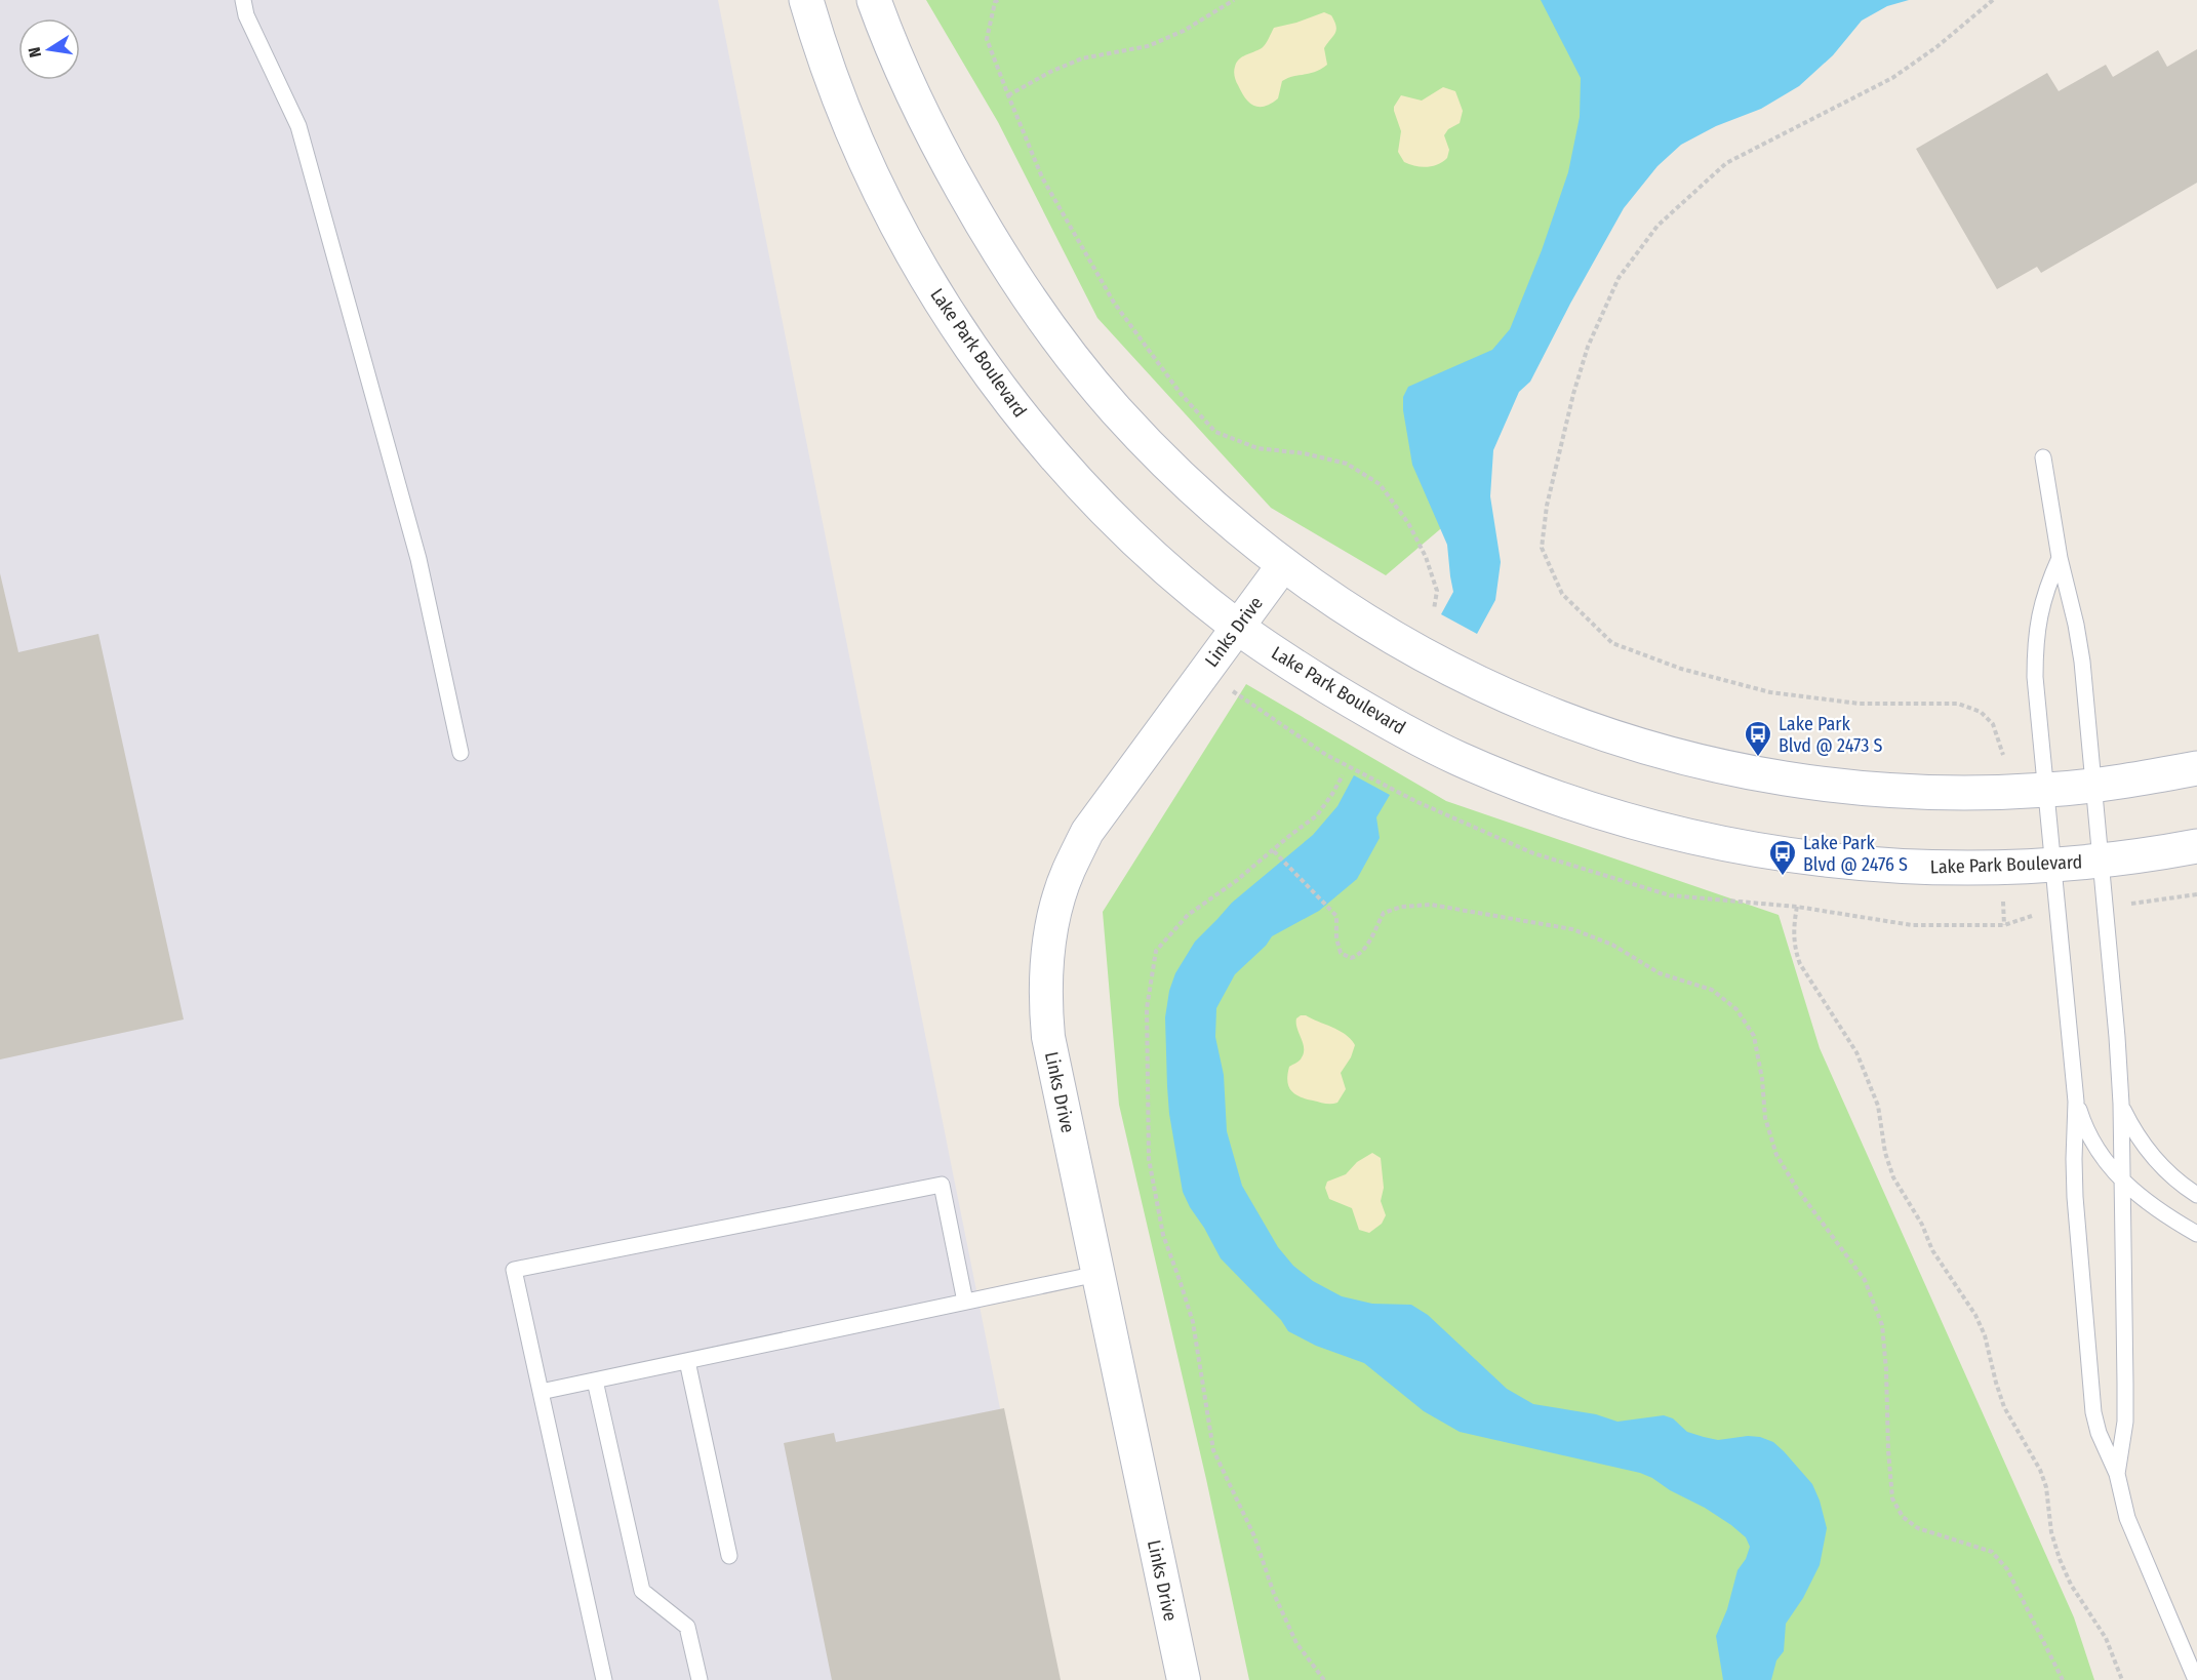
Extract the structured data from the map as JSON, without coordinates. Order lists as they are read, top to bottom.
{
  "streets": {
    "street": ["Lake Park Boulevard", "Links Drive"]
  },
  "crossings": [
    ["Lake Park Boulevard", "Links Drive"]
  ],
  "places": {
    "bus stop": ["Lake Park Blvd @ 2473 S", "Lake Park Blvd @ 2476 S"]
  },
  "north": "left"
}
